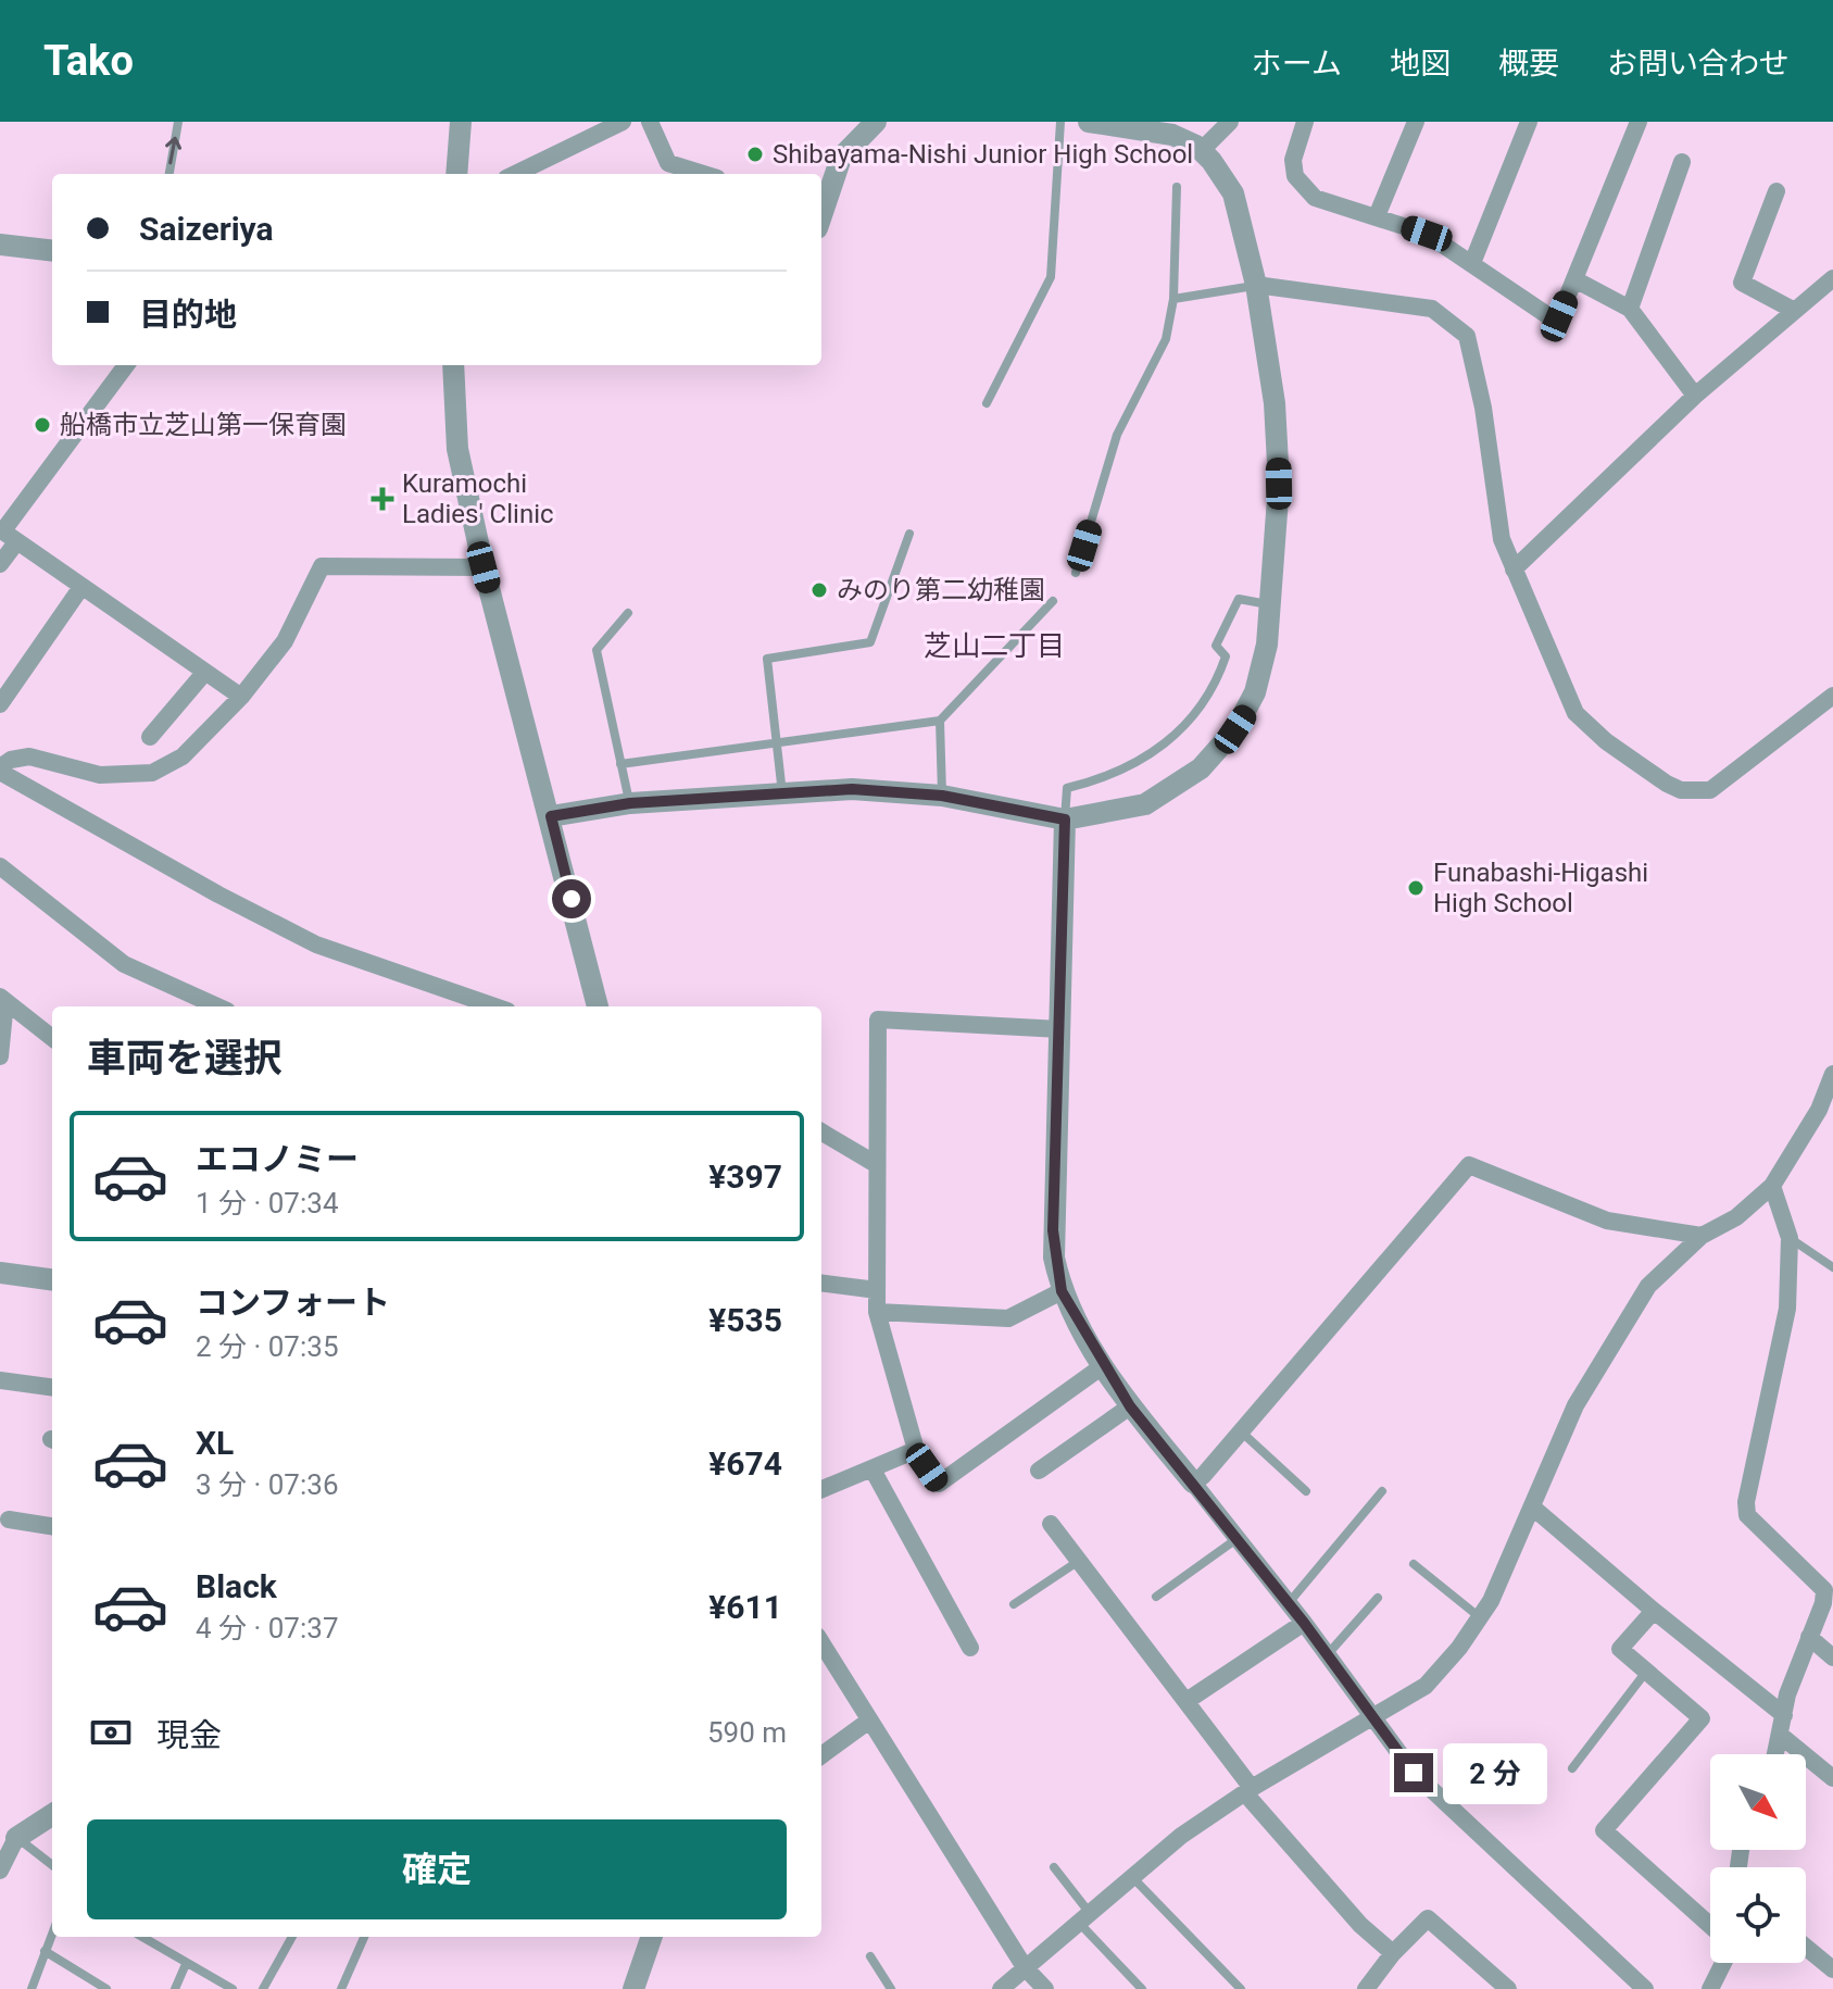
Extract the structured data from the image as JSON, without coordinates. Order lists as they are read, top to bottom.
{
  "districts": ["芝山二丁目"],
  "places": {
    "other": [
      "Shibayama-Nishi Junior High School",
      "船橋市立芝山第一保育園",
      "みのり第二幼稚園",
      "Funabashi-Higashi High School"
    ],
    "health": ["Kuramochi Ladies' Clinic"]
  },
  "north": "bottom right",
  "page": {
    "header": "Tako",
    "nav": [
      "ホーム",
      "地図",
      "概要",
      "お問い合わせ"
    ],
    "banner": ["Saizeriya", "目的地"],
    "heading": "車両を選択",
    "list": [
      {
        "name": "エコノミー",
        "note": "1 分 · 07:34",
        "value": "¥397"
      },
      {
        "name": "コンフォート",
        "note": "2 分 · 07:35",
        "value": "¥535"
      },
      {
        "name": "XL",
        "note": "3 分 · 07:36",
        "value": "¥674"
      },
      {
        "name": "Black",
        "note": "4 分 · 07:37",
        "value": "¥611"
      }
    ],
    "pay": ["現金", "590 m"],
    "bubble": "2 分",
    "buttons": "確定"
  }
}
